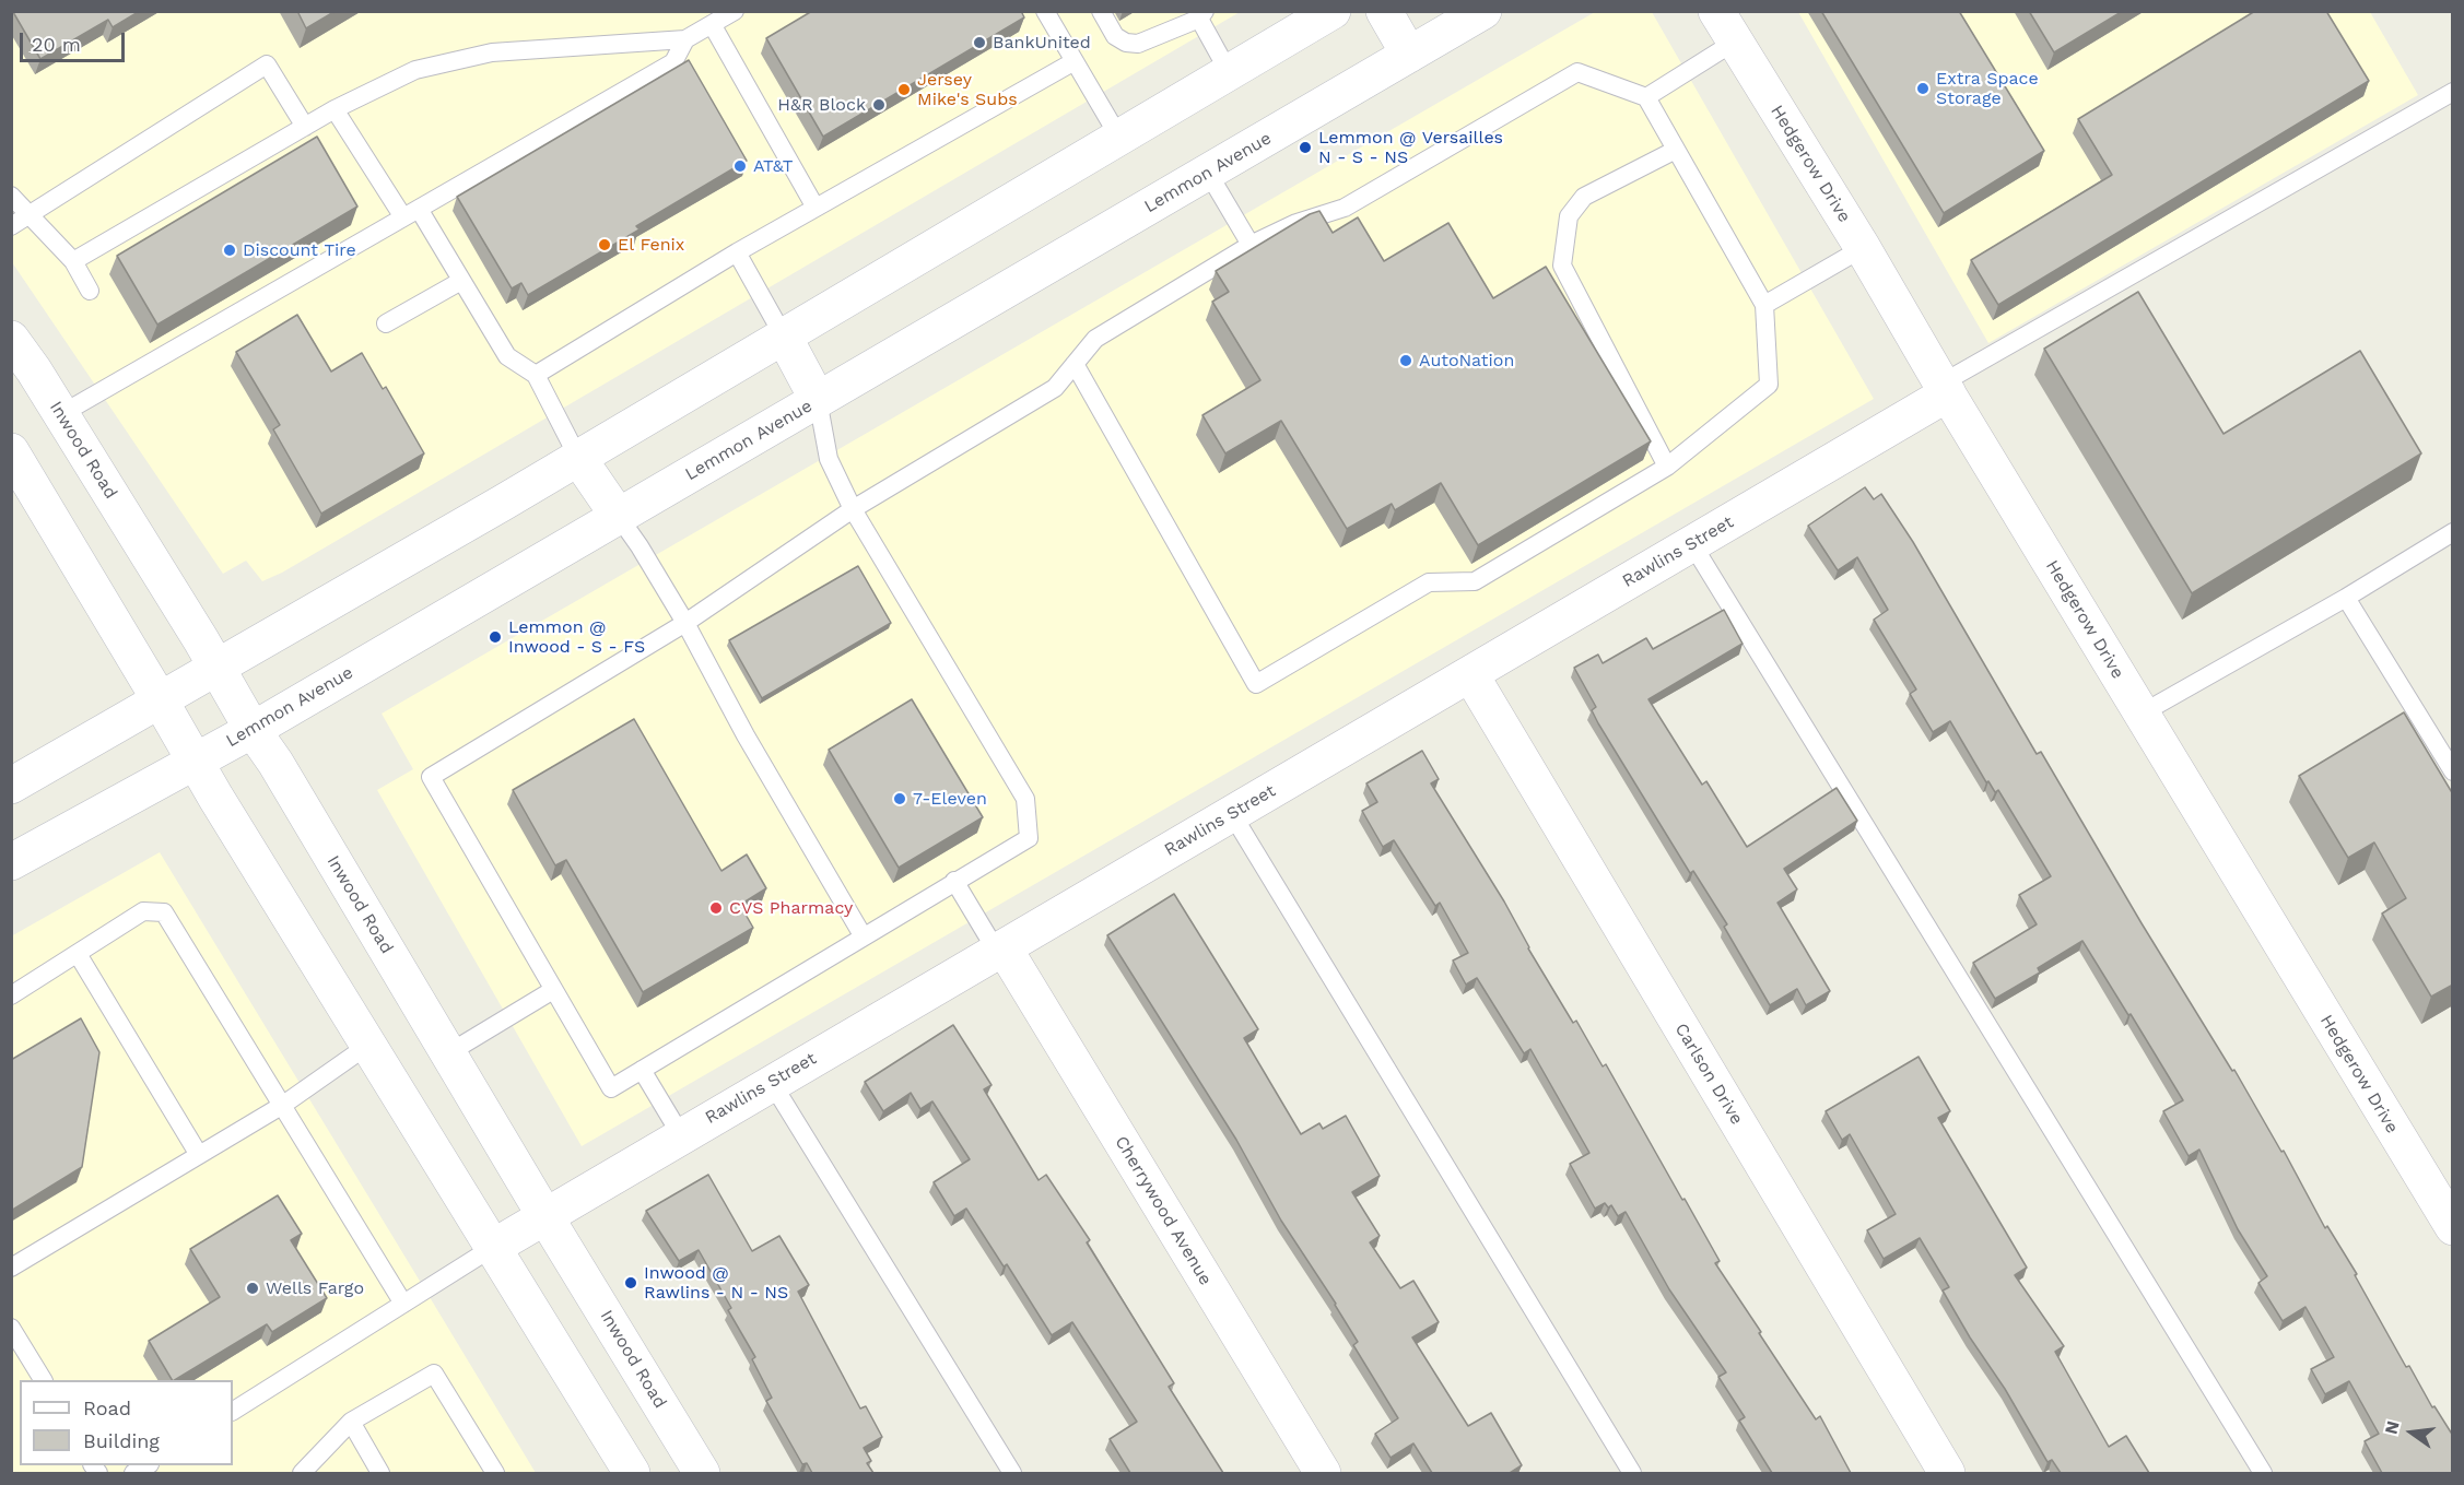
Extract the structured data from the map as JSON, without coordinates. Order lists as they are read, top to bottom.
{
  "streets": {
    "main road": [
      "Hedgerow Drive",
      "Lemmon Avenue",
      "Inwood Road",
      "Rawlins Street",
      "Carlson Drive",
      "Cherrywood Avenue"
    ]
  },
  "crossings": [
    ["Hedgerow Drive", "Rawlins Street"],
    ["Lemmon Avenue", "Inwood Road"],
    ["Inwood Road", "Rawlins Street"],
    ["Rawlins Street", "Carlson Drive"],
    ["Rawlins Street", "Cherrywood Avenue"]
  ],
  "places": [
    "BankUnited",
    "Extra Space Storage",
    "Jersey Mike's Subs",
    "H&R Block",
    "Lemmon @ Versailles N - S - NS",
    "AT&T",
    "El Fenix",
    "Discount Tire",
    "AutoNation",
    "Lemmon @ Inwood - S - FS",
    "7-Eleven",
    "CVS Pharmacy",
    "Inwood @ Rawlins - N - NS",
    "Wells Fargo"
  ],
  "legend": ["Road", "Building"],
  "scale_bar": "20 m",
  "north": "left"
}
